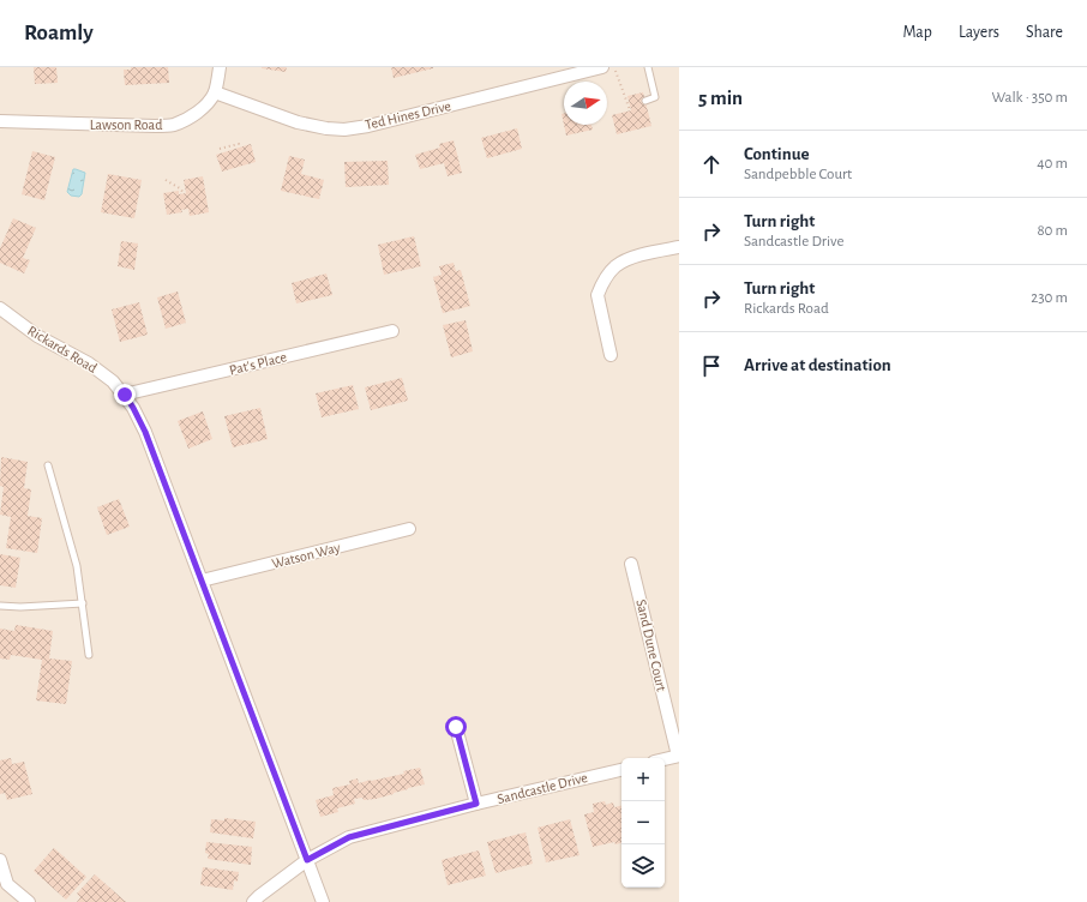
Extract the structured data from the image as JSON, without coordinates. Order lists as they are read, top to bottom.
{
  "streets": {
    "street": [
      "Ted Hines Drive",
      "Lawson Road",
      "Rickards Road",
      "Pat's Place",
      "Watson Way",
      "Sand Dune Court",
      "Sandcastle Drive"
    ]
  },
  "crossings": [
    ["Ted Hines Drive", "Lawson Road"],
    ["Rickards Road", "Pat's Place"],
    ["Rickards Road", "Watson Way"],
    ["Rickards Road", "Sandcastle Drive"]
  ],
  "north": "right",
  "page": {
    "header": "Roamly",
    "nav": ["Map", "Layers", "Share"],
    "heading": ["5 min", "Walk · 350 m"],
    "list": [
      ["Continue", "Sandpebble Court", "40 m"],
      ["Turn right", "Sandcastle Drive", "80 m"],
      ["Turn right", "Rickards Road", "230 m"],
      "Arrive at destination"
    ],
    "map_buttons": ["+", "−"]
  }
}
